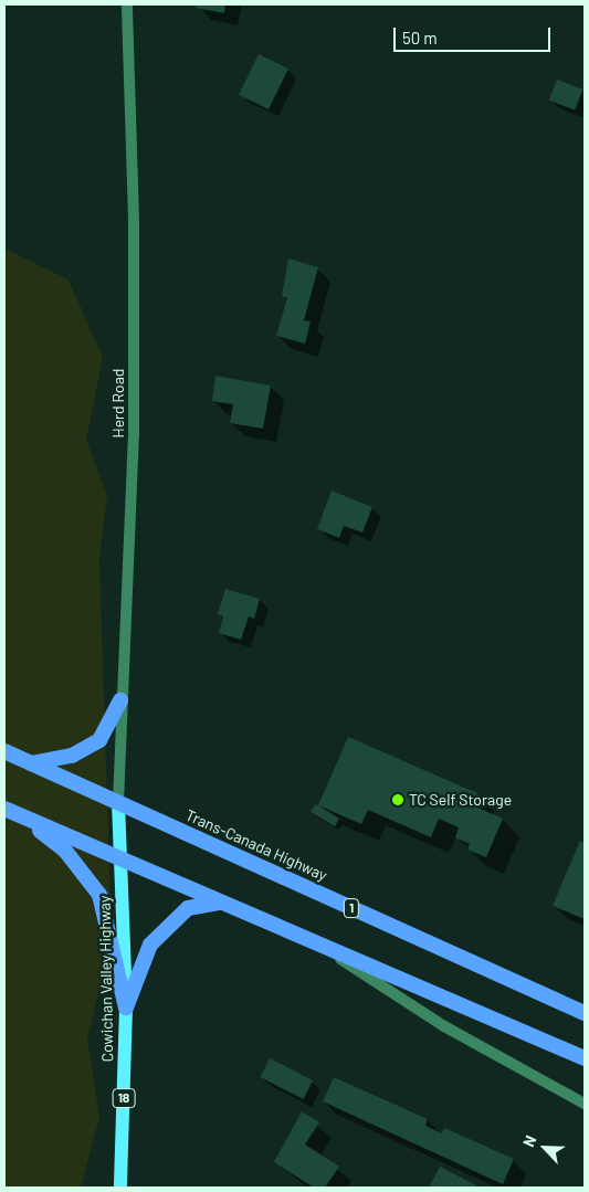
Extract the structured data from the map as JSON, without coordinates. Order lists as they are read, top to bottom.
{
  "streets": {
    "highway": ["Trans-Canada Highway", "1"],
    "main road": ["Cowichan Valley Highway", "18"],
    "street": ["Herd Road"]
  },
  "crossings": [
    ["Herd Road", "Trans-Canada Highway"],
    ["Herd Road", "Cowichan Valley Highway"],
    ["Trans-Canada Highway", "Cowichan Valley Highway"]
  ],
  "places": ["TC Self Storage"],
  "scale_bar": "50 m",
  "north": "top left"
}
